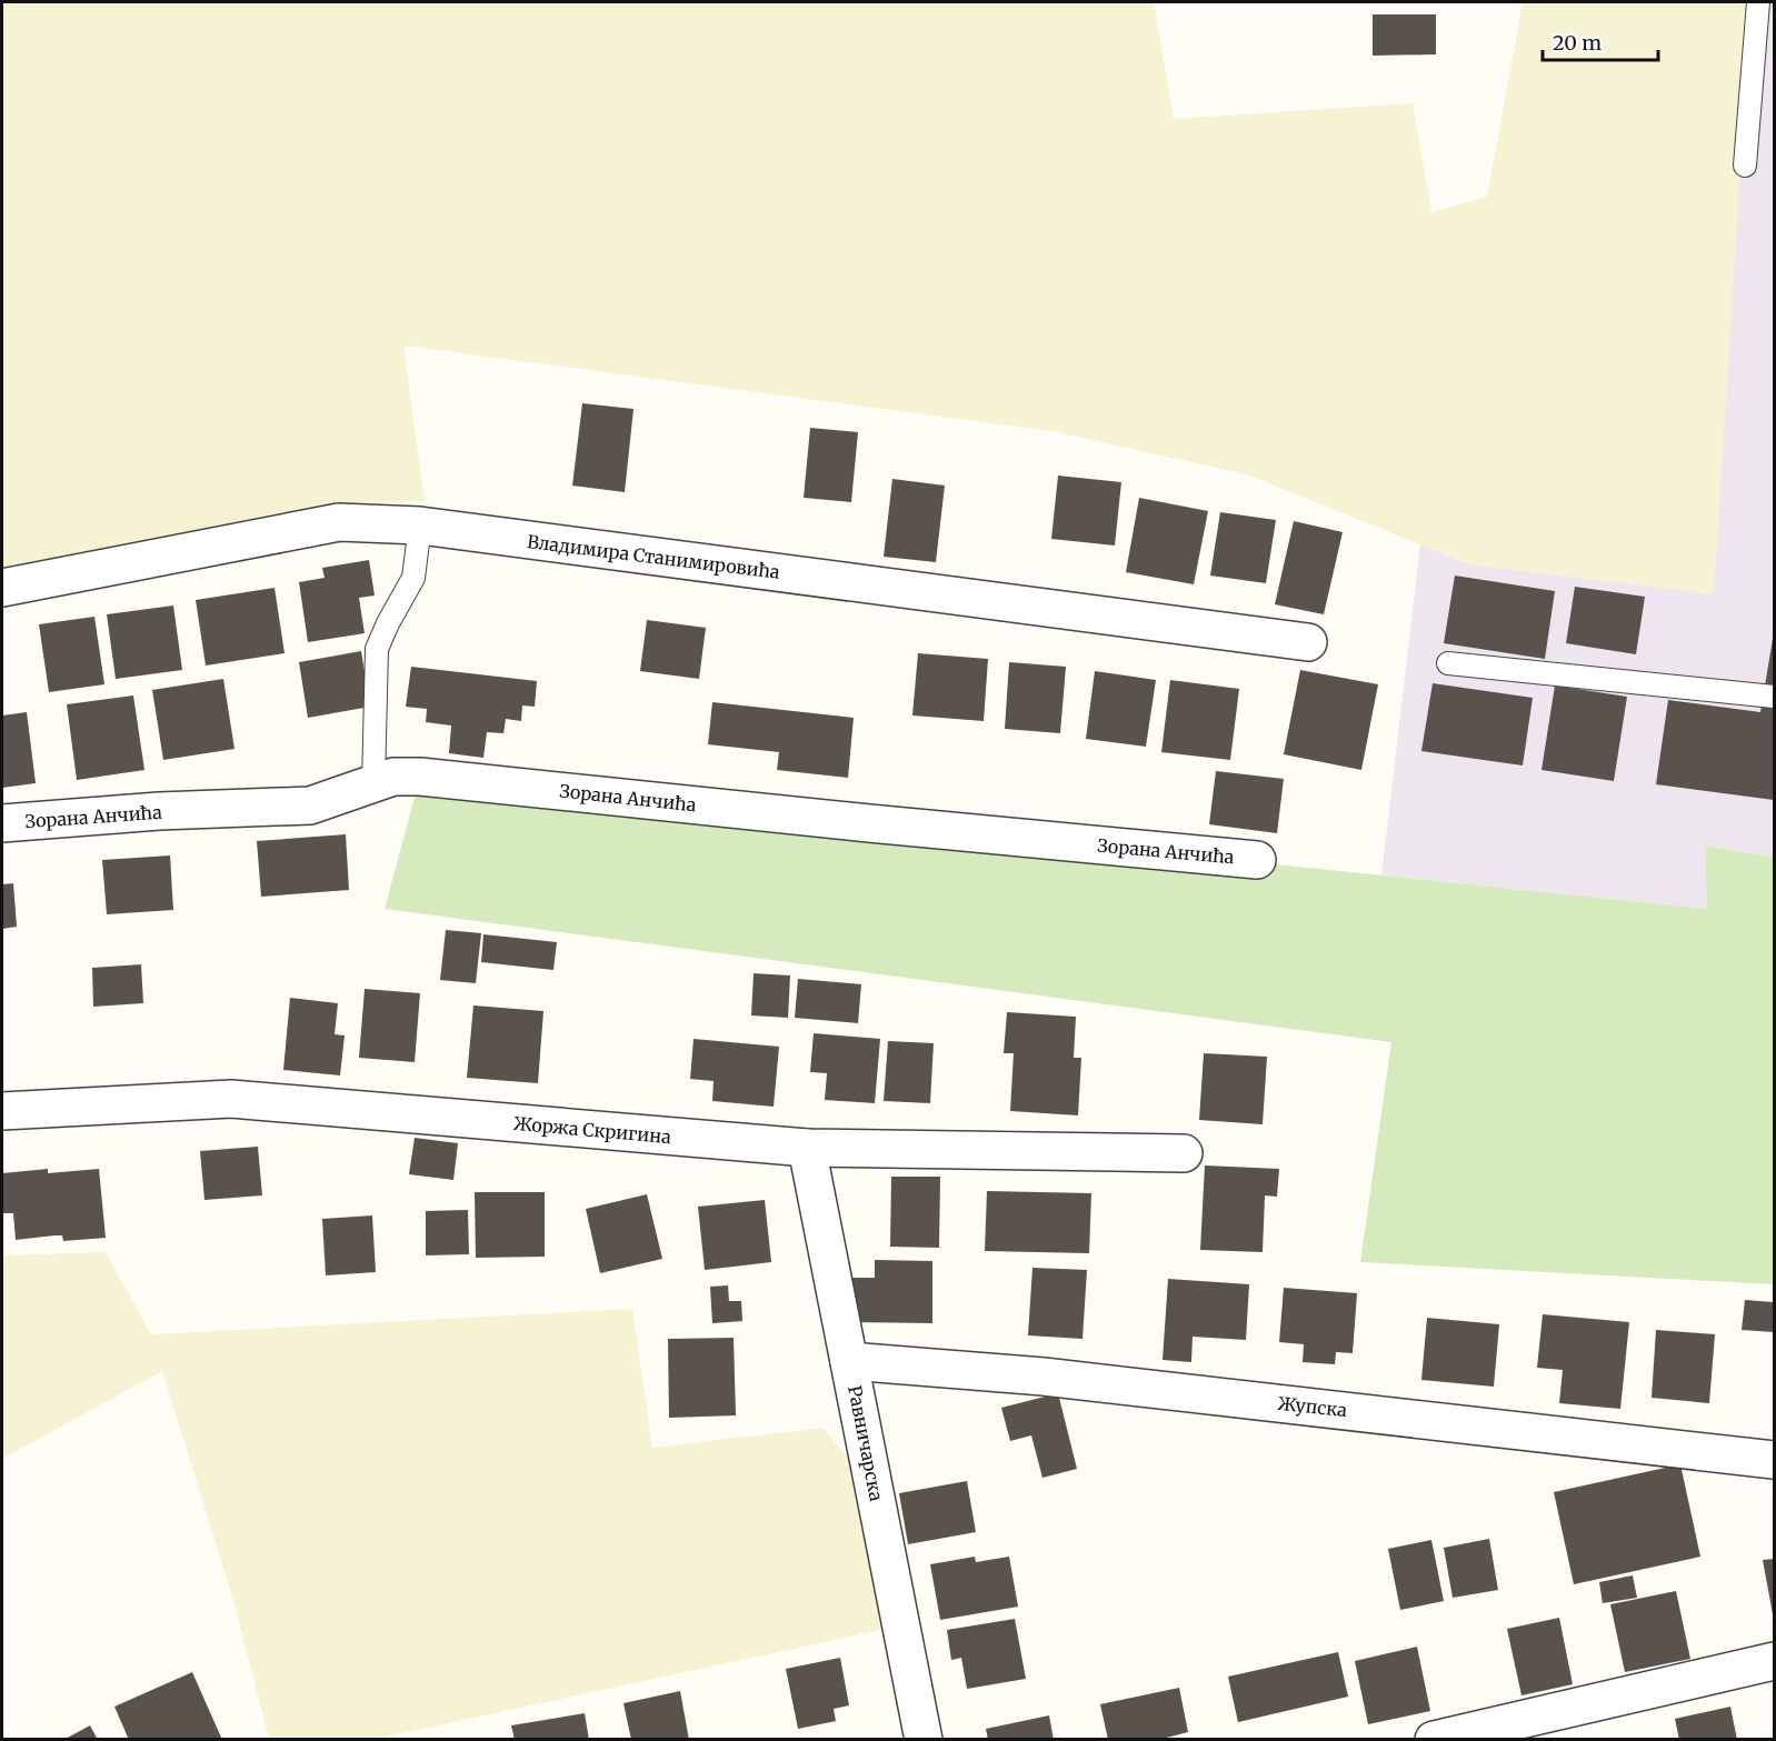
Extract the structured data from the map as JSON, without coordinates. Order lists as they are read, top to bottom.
{
  "streets": {
    "street": [
      "Владимира Станимировића",
      "Зорана Анчића",
      "Жоржа Скригина",
      "Жупска",
      "Равничарска"
    ]
  },
  "crossings": [
    ["Жоржа Скригина", "Равничарска"],
    ["Жупска", "Равничарска"]
  ],
  "scale_bar": "20 m"
}
